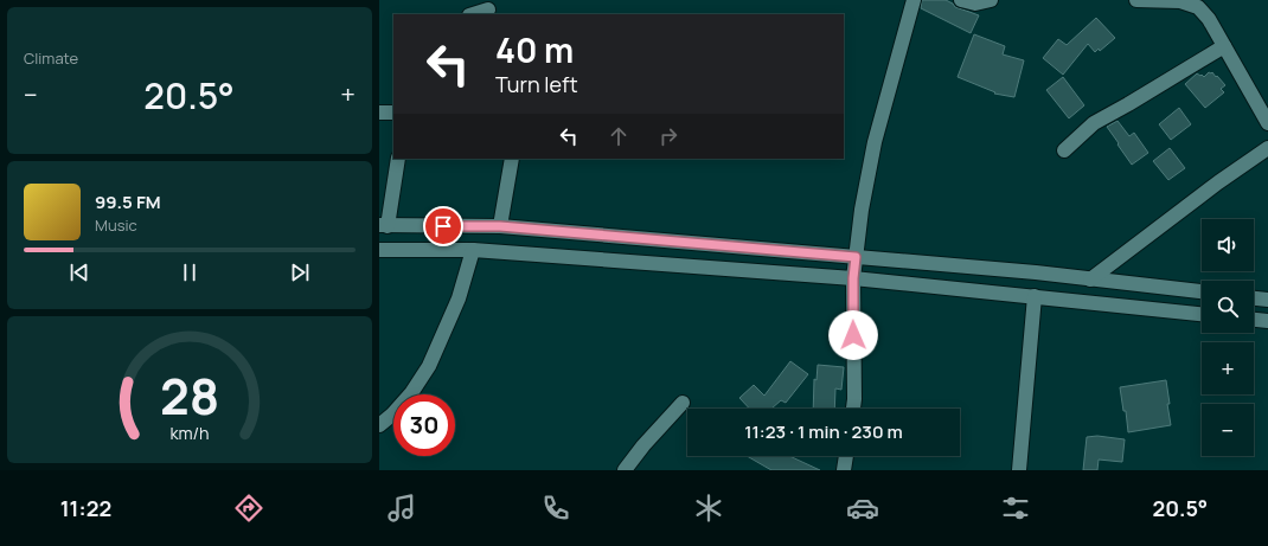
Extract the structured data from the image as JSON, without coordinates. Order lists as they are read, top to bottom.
{
  "page": {
    "tile": "Climate",
    "turn": ["40 m", "Turn left"],
    "heat": ["−", "20.5°", "+"],
    "song": ["99.5 FM", "Music"],
    "map_buttons": ["+", "−"],
    "limit": "30",
    "trip": "11:23 · 1 min · 230 m",
    "tabs": ["11:22", "20.5°"],
    "gauge": ["28", "km/h"]
  }
}
